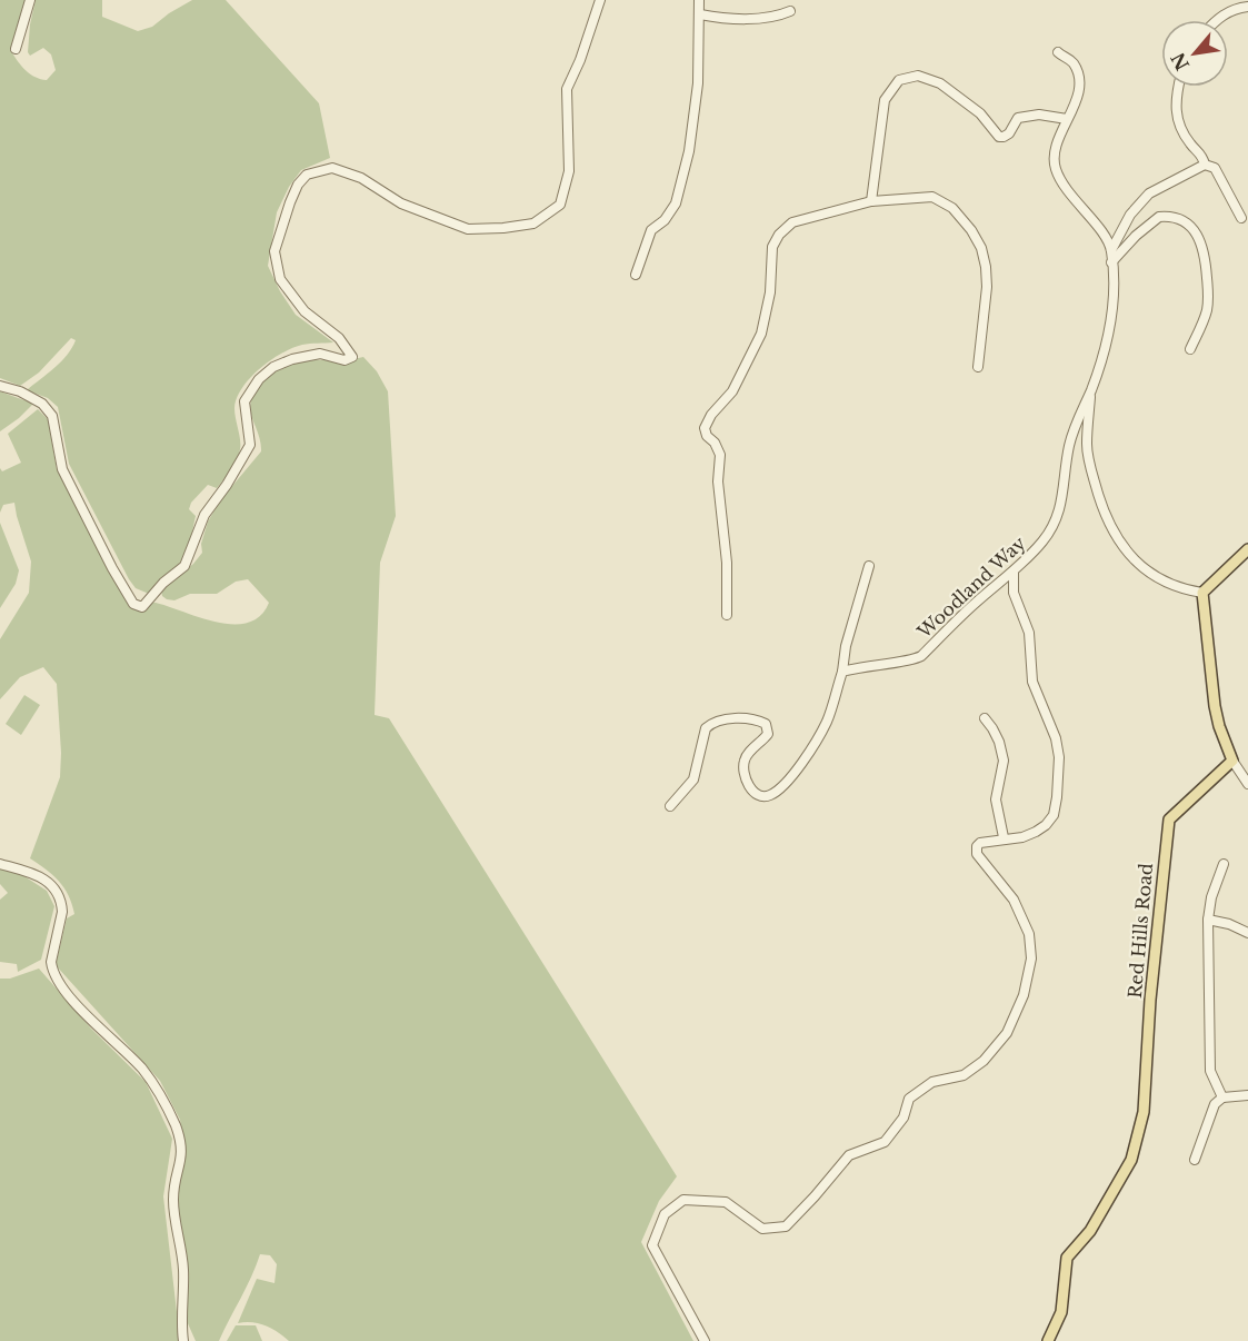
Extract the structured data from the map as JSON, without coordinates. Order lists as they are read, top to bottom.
{
  "streets": {
    "main road": ["Red Hills Road"],
    "street": ["Woodland Way"]
  },
  "north": "bottom left"
}
